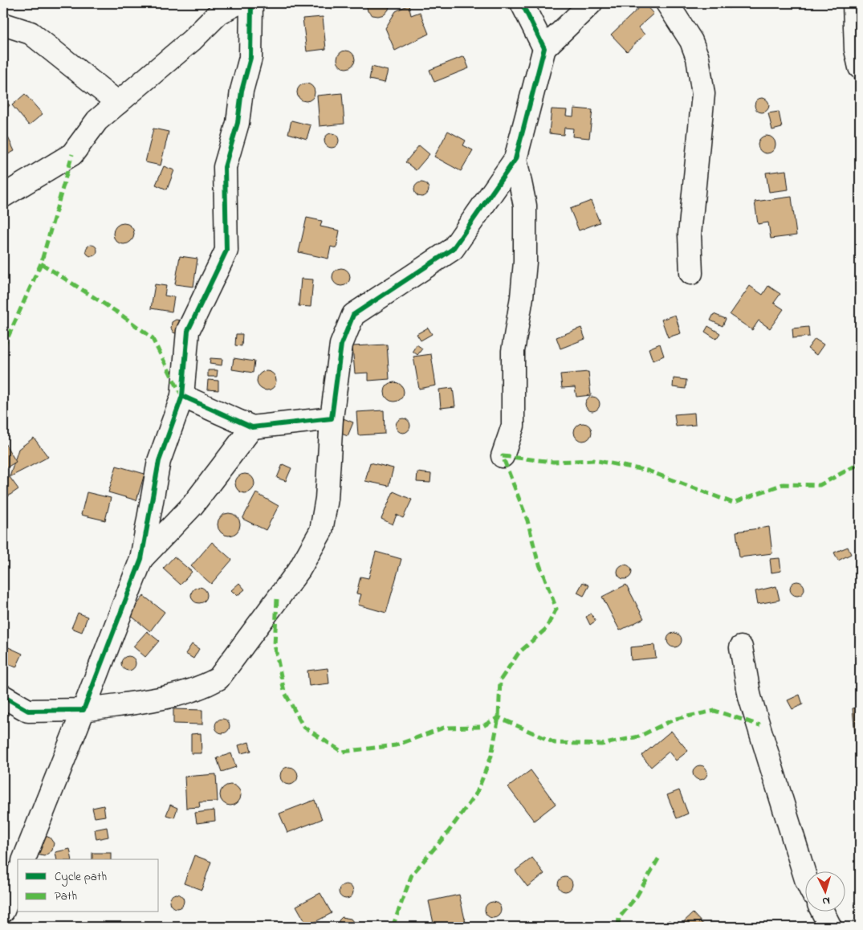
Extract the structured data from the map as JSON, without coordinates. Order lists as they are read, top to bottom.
{
  "legend": ["Cycle path", "Path"],
  "north": "bottom"
}
